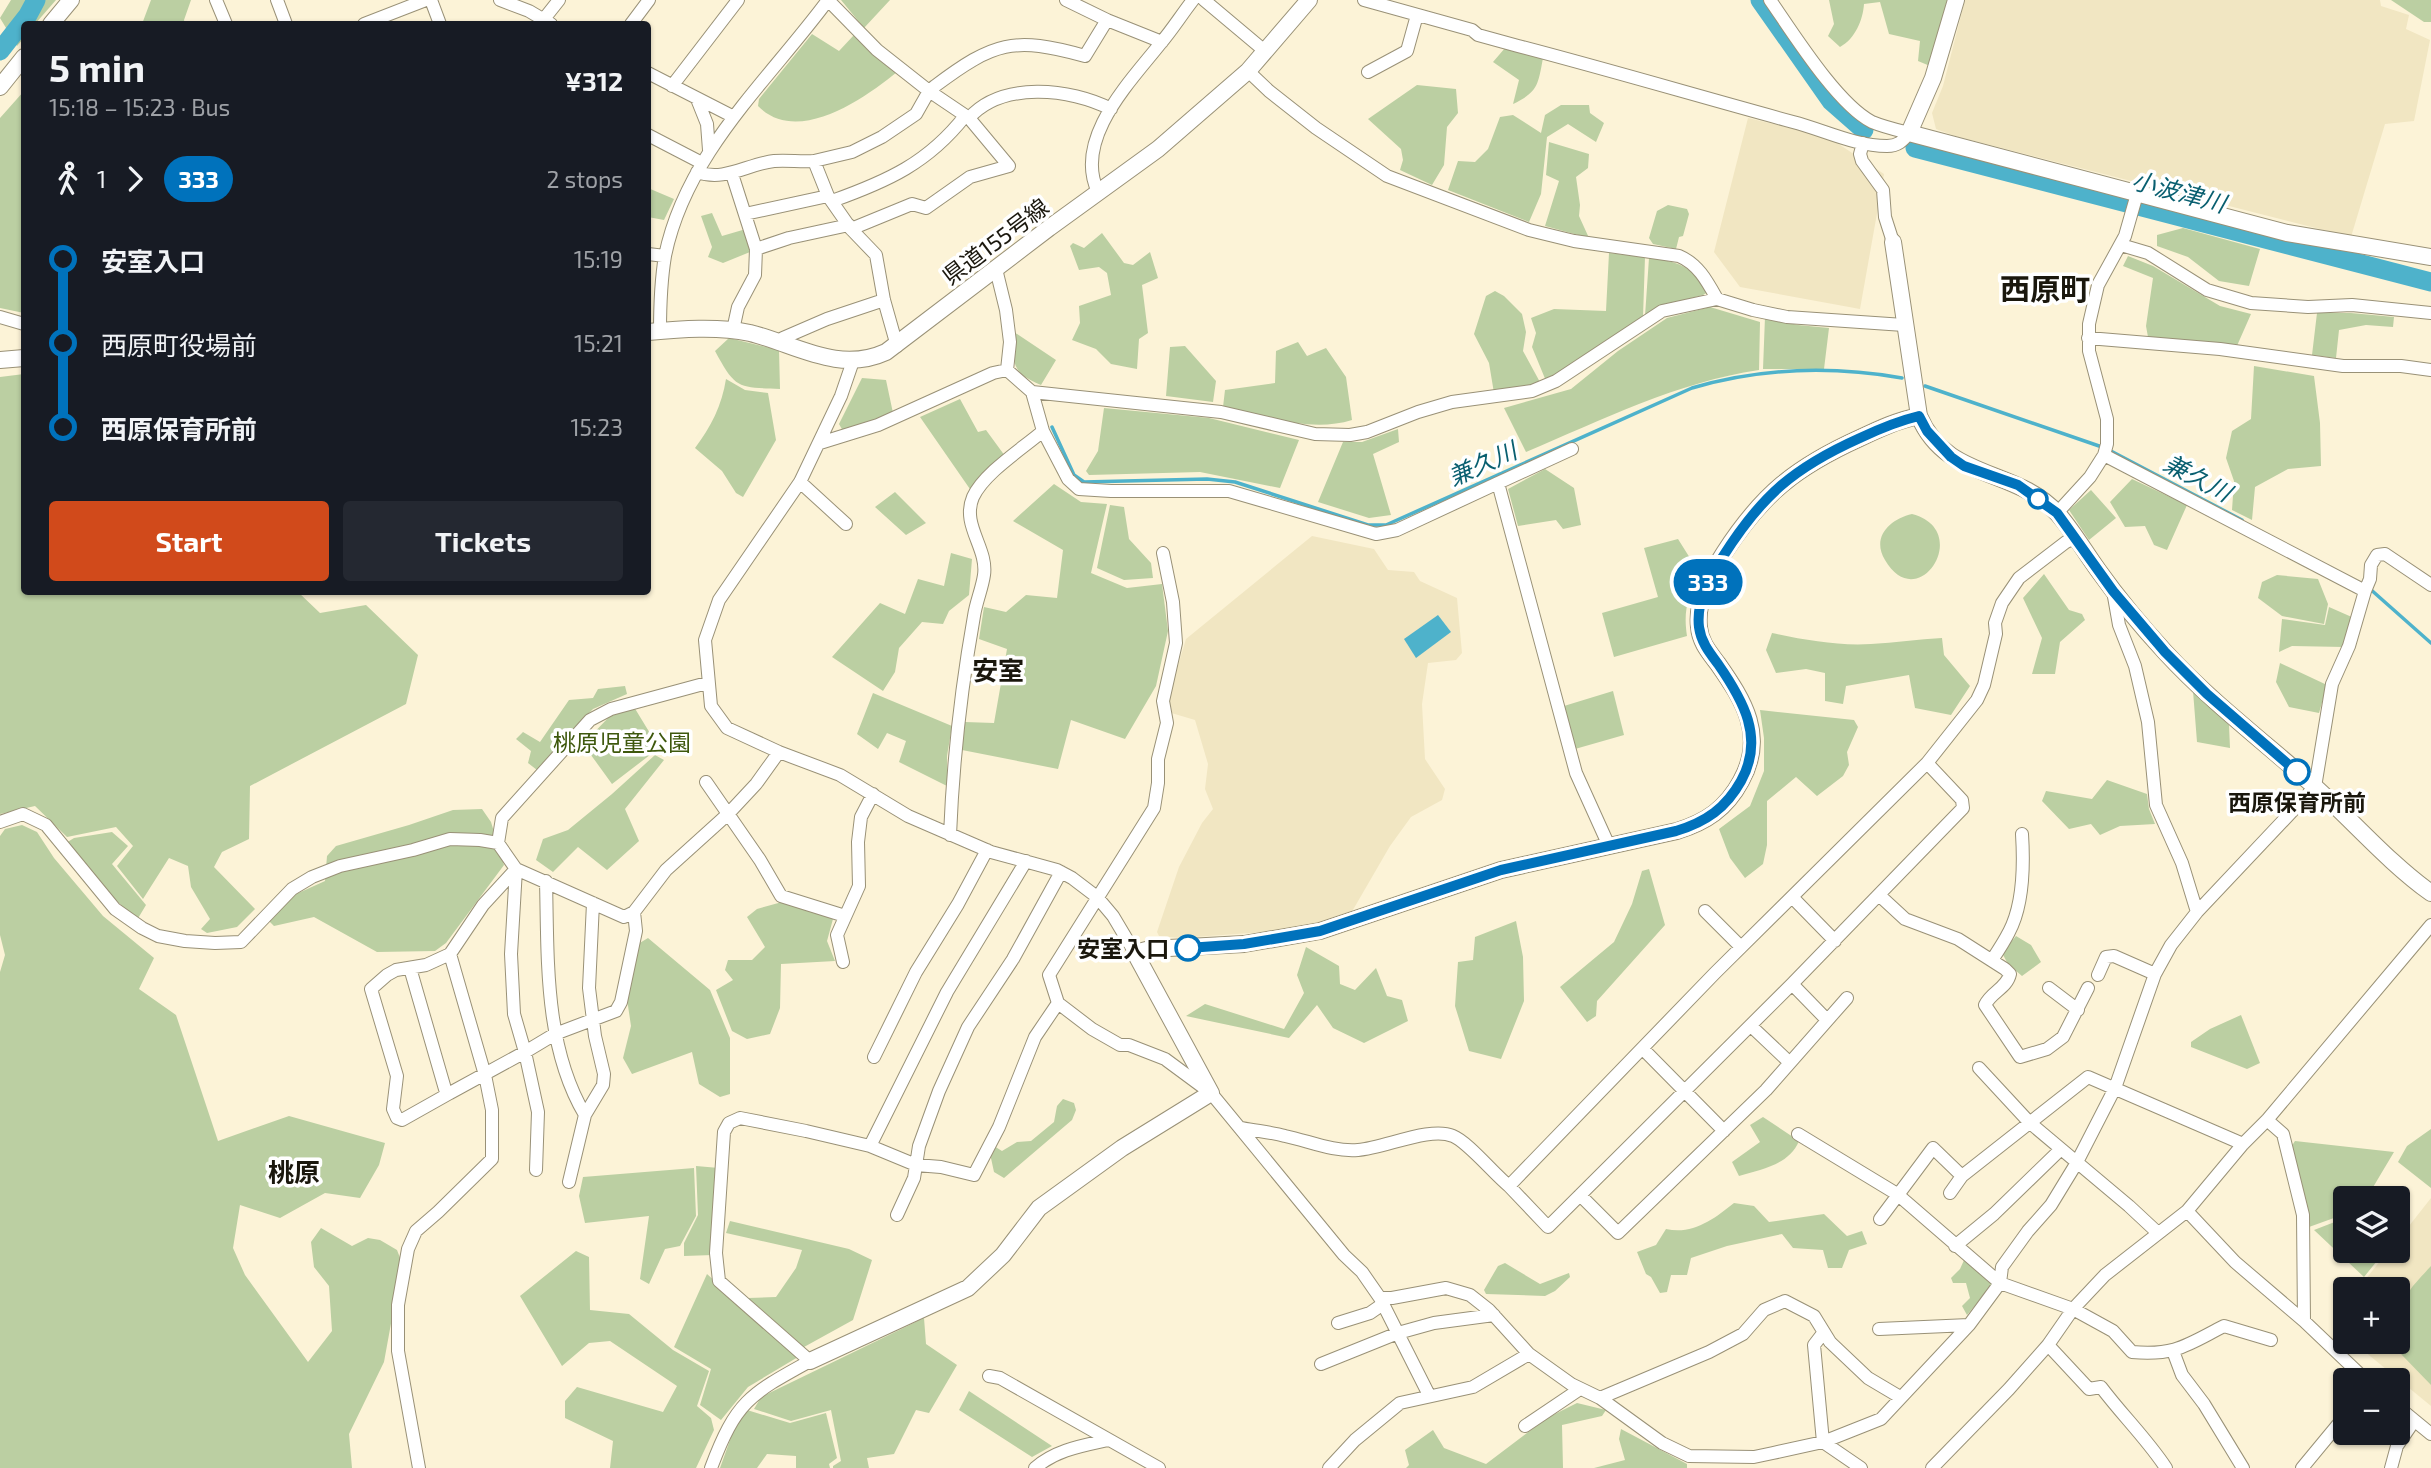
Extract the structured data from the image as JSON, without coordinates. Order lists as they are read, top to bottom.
{
  "streets": {
    "street": ["県道155号線"]
  },
  "districts": ["西原町", "安室", "桃原"],
  "water": ["小波津川", "兼久川"],
  "parks": ["桃原児童公園"],
  "places": ["西原保育所前", "安室入口"],
  "lines": ["bus line 333"],
  "page": {
    "on_map": "333",
    "heading": ["5 min", "15:18 – 15:23 · Bus", "¥312"],
    "legs": ["1", "333", "2 stops"],
    "list": [
      {
        "name": "安室入口",
        "value": "15:19"
      },
      {
        "name": "西原町役場前",
        "value": "15:21"
      },
      {
        "name": "西原保育所前",
        "value": "15:23"
      }
    ],
    "buttons": ["Start", "Tickets"],
    "map_buttons": ["+", "−"]
  }
}
